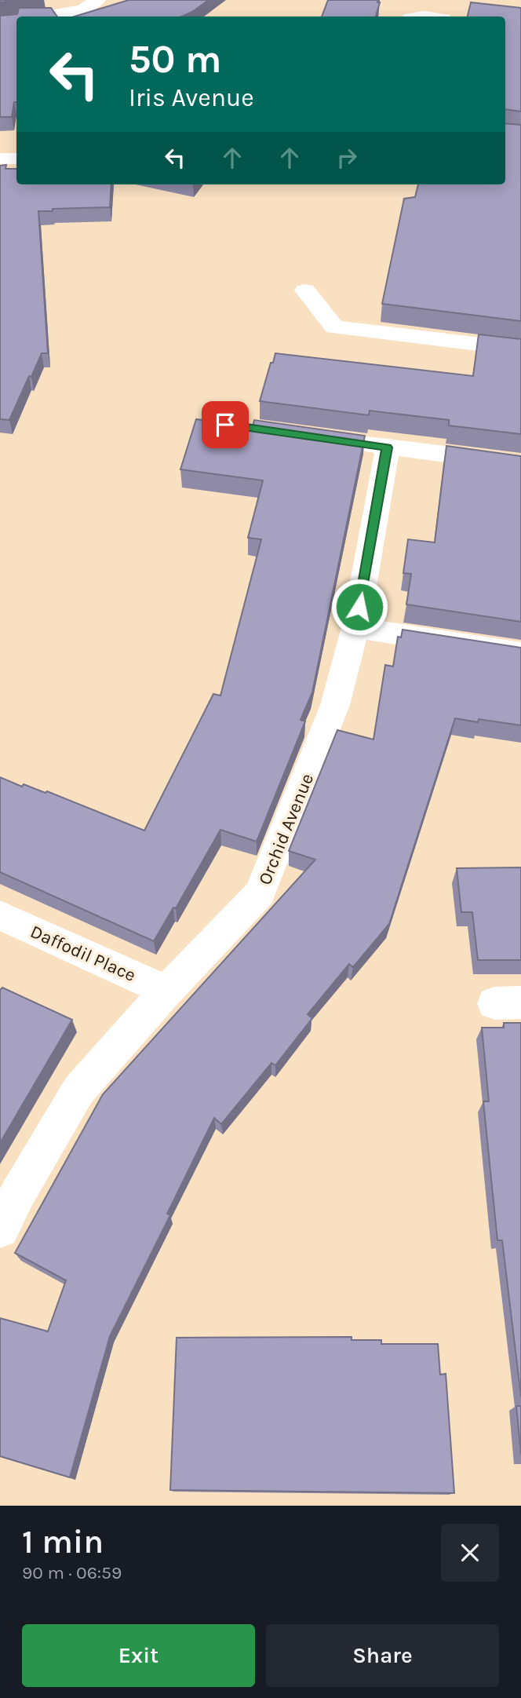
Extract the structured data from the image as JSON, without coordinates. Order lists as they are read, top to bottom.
{
  "streets": {
    "street": ["Orchid Avenue", "Daffodil Place"]
  },
  "crossings": [
    ["Orchid Avenue", "Daffodil Place"]
  ],
  "page": {
    "turn": ["50 m", "Iris Avenue"],
    "heading": ["1 min", "90 m · 06:59"],
    "buttons": ["Exit", "Share"]
  }
}
